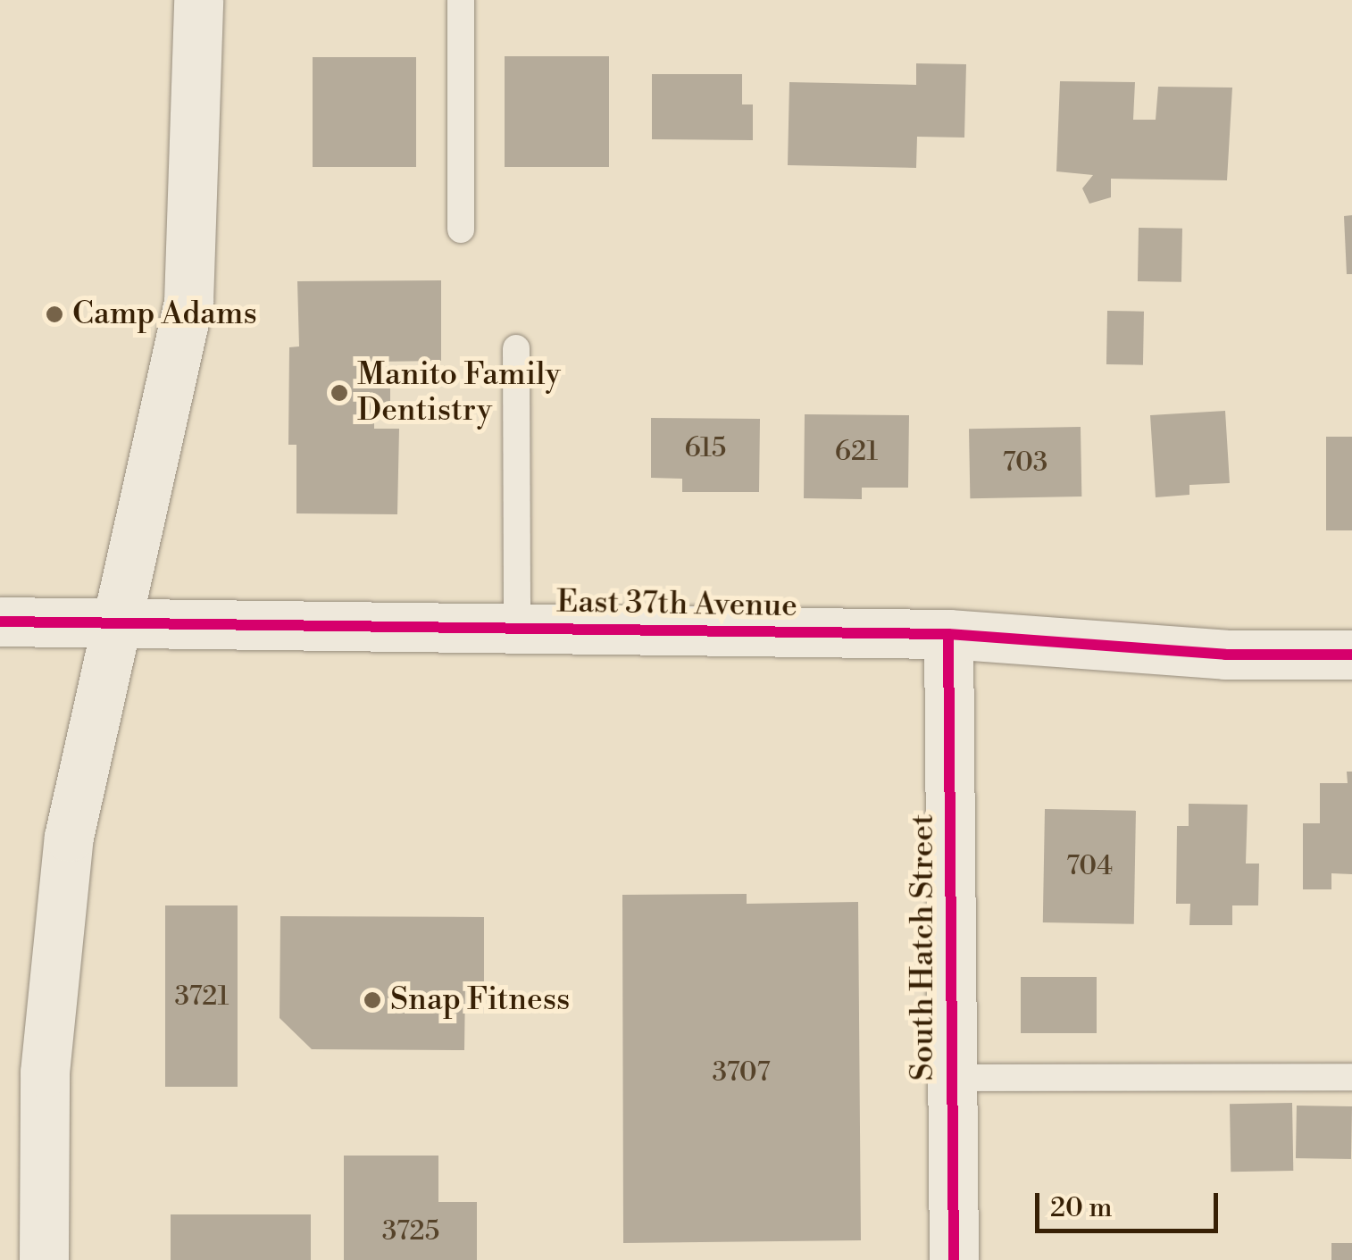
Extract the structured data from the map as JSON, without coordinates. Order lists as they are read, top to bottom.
{
  "streets": {
    "street": ["East 37th Avenue", "South Hatch Street"]
  },
  "crossings": [
    ["East 37th Avenue", "South Hatch Street"]
  ],
  "places": ["Camp Adams", "Manito Family Dentistry", "Snap Fitness"],
  "house_numbers": [
    "615",
    "621",
    "703",
    "704",
    "3721",
    "3707",
    "3725"
  ],
  "scale_bar": "20 m"
}
